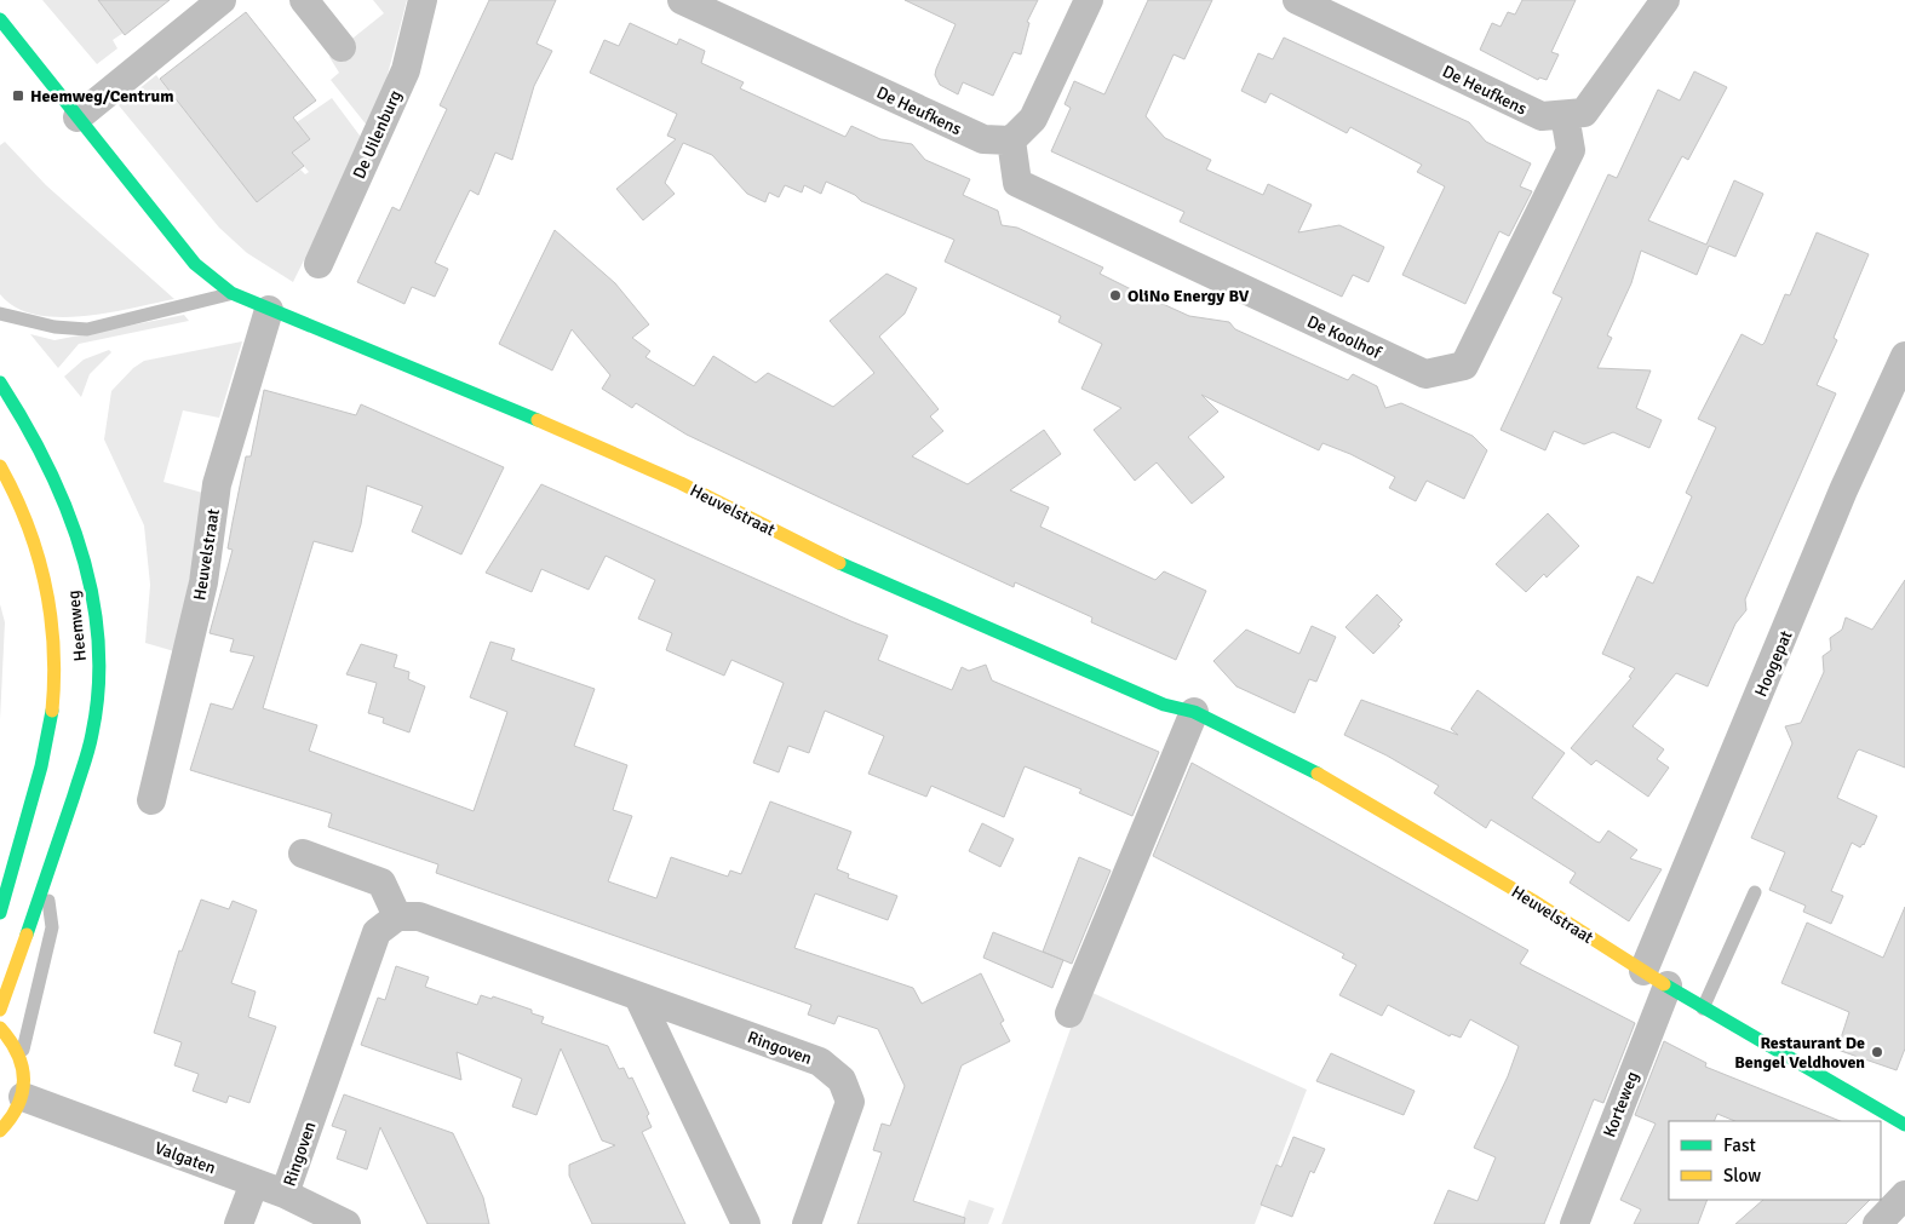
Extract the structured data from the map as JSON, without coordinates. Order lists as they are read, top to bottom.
{
  "streets": {
    "street": [
      "De Heufkens",
      "De Uilenburg",
      "De Koolhof",
      "Heuvelstraat",
      "Heemweg",
      "Hoogepat",
      "Ringoven",
      "Korteweg",
      "Valgaten"
    ]
  },
  "crossings": [
    ["De Heufkens", "De Koolhof"],
    ["Heuvelstraat", "Hoogepat"],
    ["Heuvelstraat", "Korteweg"],
    ["Hoogepat", "Korteweg"],
    ["Ringoven", "Valgaten"]
  ],
  "places": {
    "transit": ["Heemweg/Centrum"],
    "other": ["OliNo Energy BV", "Restaurant De Bengel Veldhoven"]
  },
  "legend": ["Fast", "Slow"]
}
